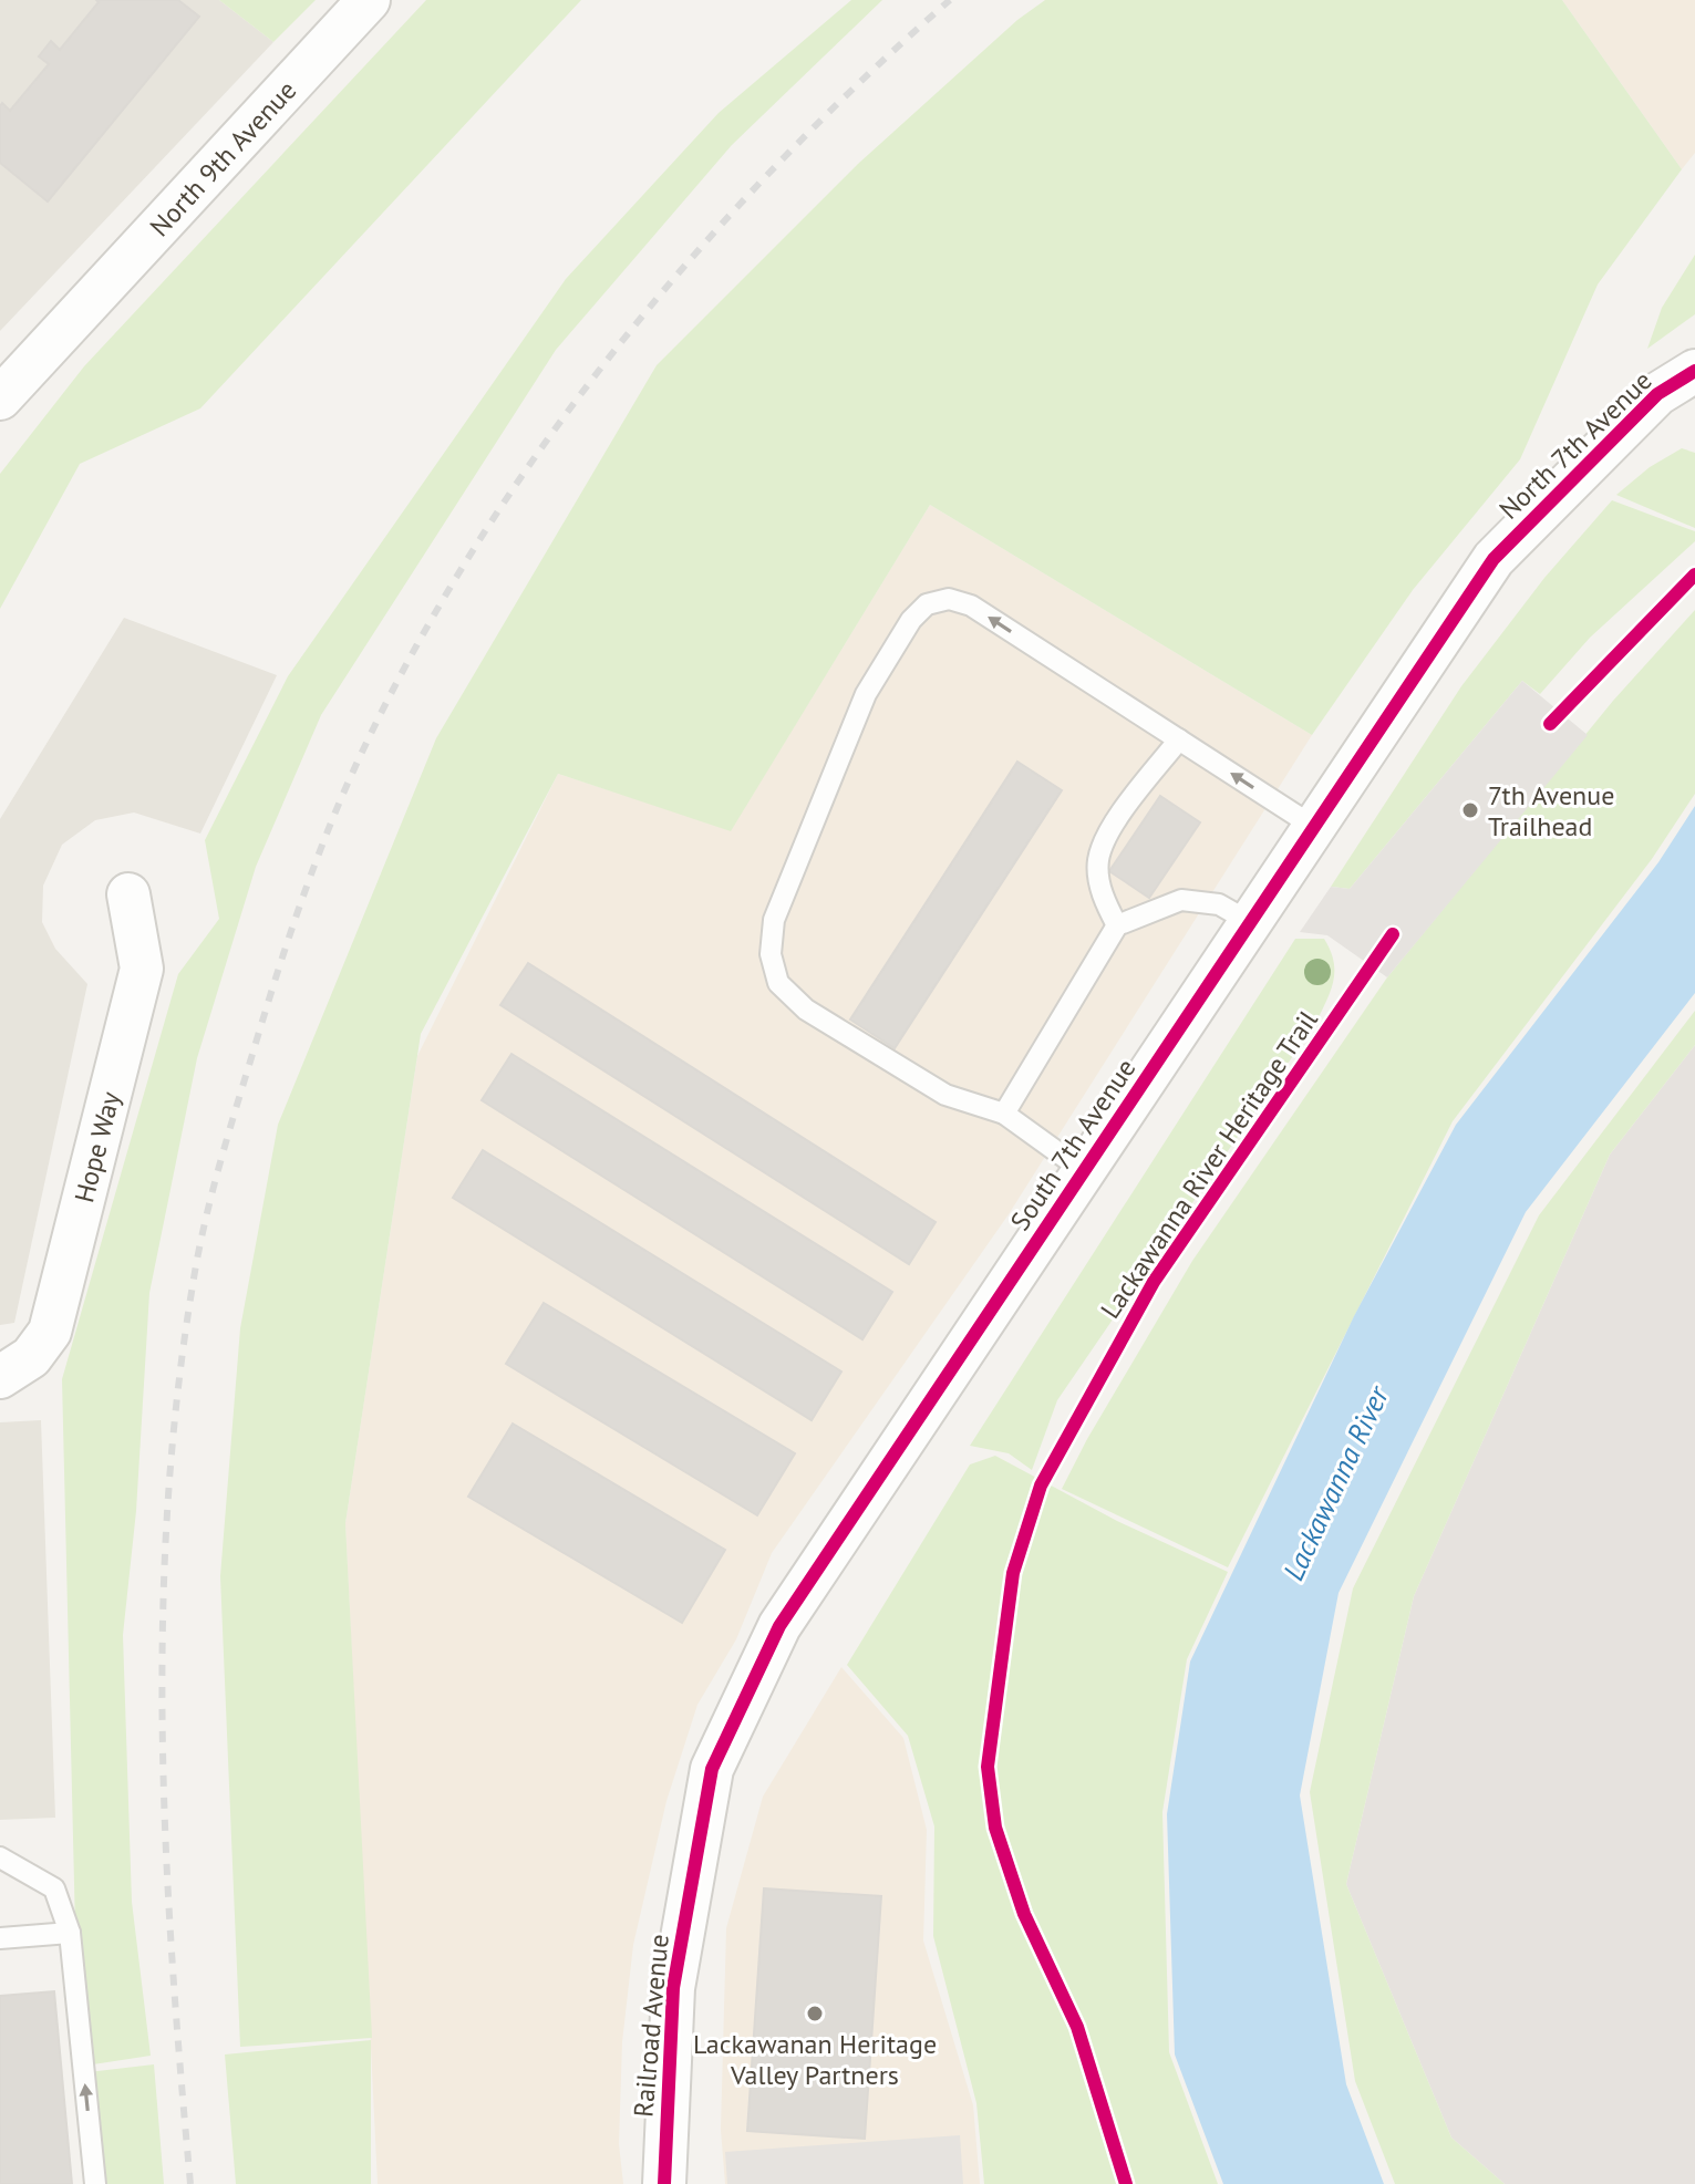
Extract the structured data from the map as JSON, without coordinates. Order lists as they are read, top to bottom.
{
  "streets": {
    "street": [
      "North 9th Avenue",
      "North 7th Avenue",
      "South 7th Avenue",
      "Hope Way",
      "Railroad Avenue"
    ],
    "cycle path": ["Lackawanna River Heritage Trail"]
  },
  "crossings": [
    ["North 7th Avenue", "South 7th Avenue"],
    ["South 7th Avenue", "Railroad Avenue"]
  ],
  "water": ["Lackawanna River"],
  "places": ["7th Avenue Trailhead", "Lackawanan Heritage Valley Partners"]
}
